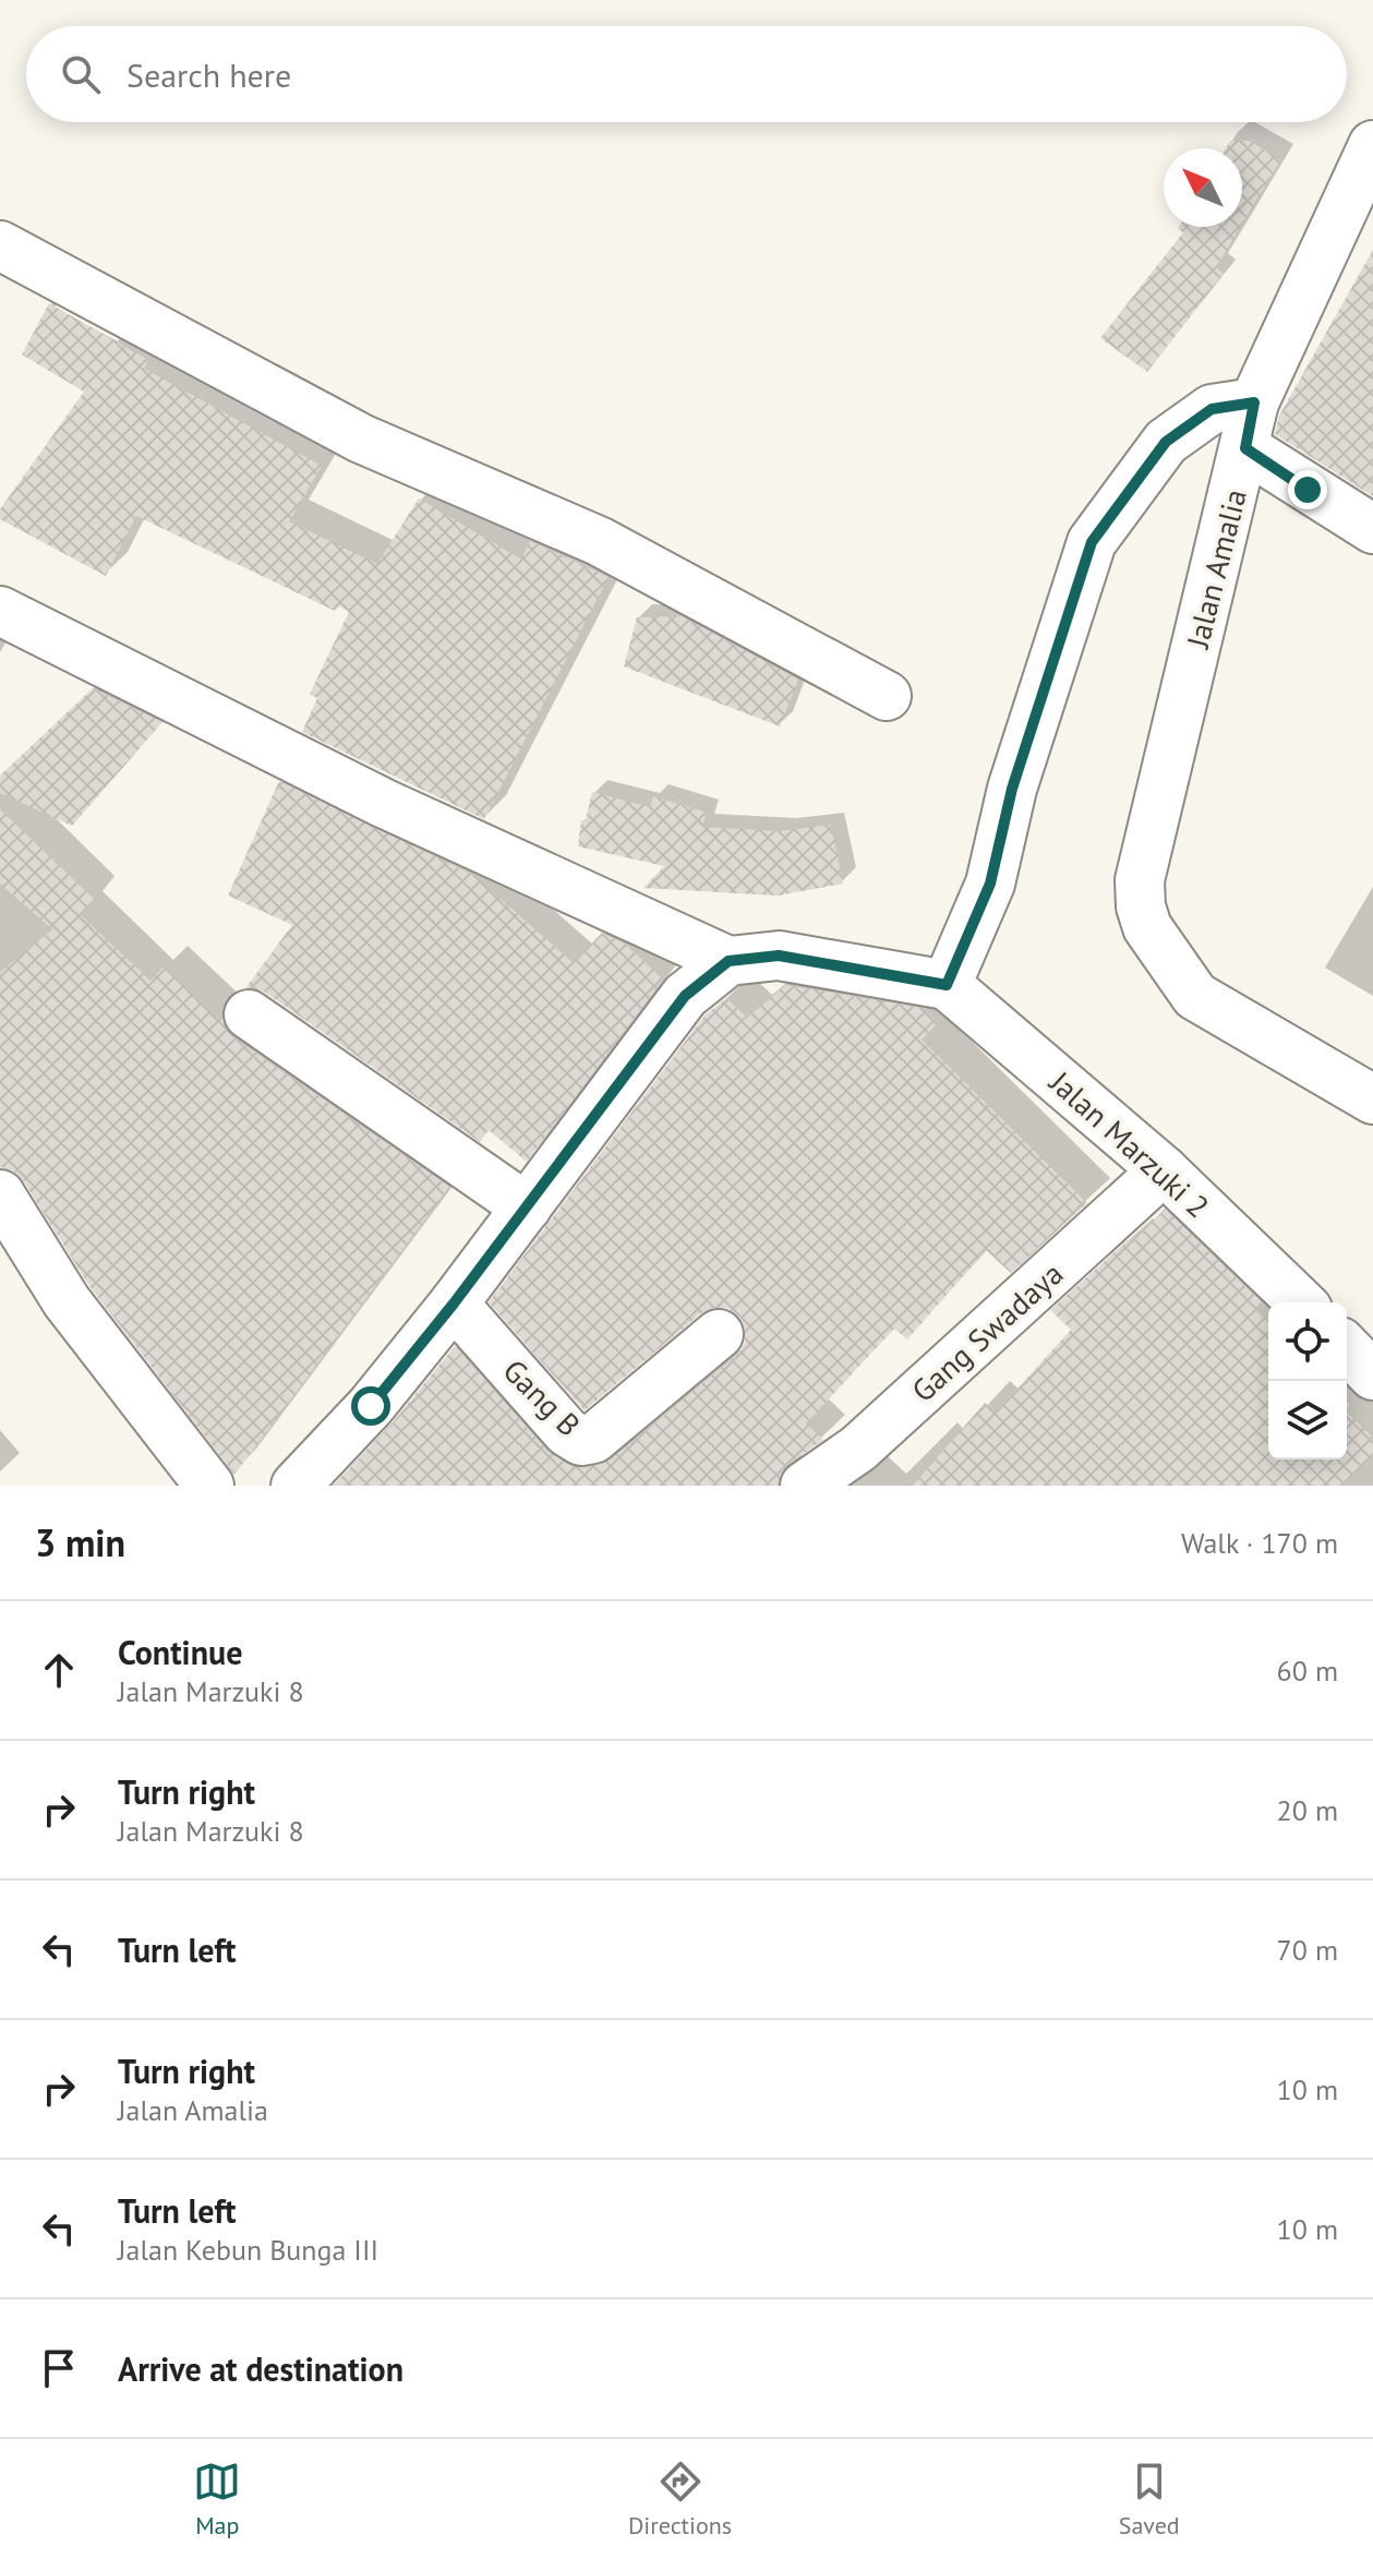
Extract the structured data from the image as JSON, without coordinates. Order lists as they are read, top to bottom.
{
  "streets": {
    "street": [
      "Jalan Amalia",
      "Jalan Marzuki 2",
      "Gang Swadaya",
      "Gang B"
    ]
  },
  "crossings": [
    ["Jalan Marzuki 2", "Gang Swadaya"]
  ],
  "north": "top left",
  "page": {
    "search": "Search here",
    "heading": ["3 min", "Walk · 170 m"],
    "list": [
      ["Continue", "Jalan Marzuki 8", "60 m"],
      ["Turn right", "Jalan Marzuki 8", "20 m"],
      ["Turn left", "70 m"],
      ["Turn right", "Jalan Amalia", "10 m"],
      ["Turn left", "Jalan Kebun Bunga III", "10 m"],
      "Arrive at destination"
    ],
    "nav": ["Map", "Directions", "Saved"]
  }
}
